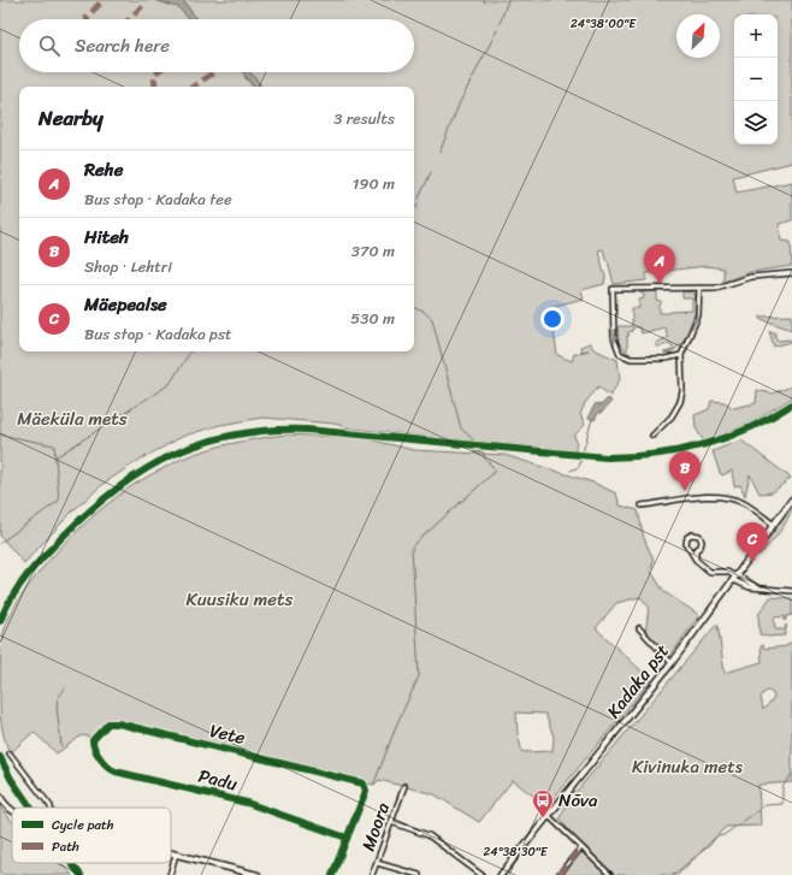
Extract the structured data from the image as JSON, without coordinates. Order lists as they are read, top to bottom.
{
  "streets": {
    "main road": ["Kadaka pst"],
    "street": ["Vete", "Padu", "Moora"]
  },
  "crossings": [
    ["Vete", "Padu"]
  ],
  "parks": ["Mäeküla mets", "Kuusiku mets", "Kivinuka mets"],
  "places": {
    "bus stop": ["Nõva"]
  },
  "legend": ["Cycle path", "Path"],
  "north": "top right",
  "page": {
    "map_buttons": ["+", "−"],
    "search": "Search here",
    "heading": ["Nearby", "3 results"],
    "list": [
      {
        "mark": "A",
        "name": "Rehe",
        "note": "Bus stop · Kadaka tee",
        "value": "190 m"
      },
      {
        "mark": "B",
        "name": "Hiteh",
        "note": "Shop · Lehtri",
        "value": "370 m"
      },
      {
        "mark": "C",
        "name": "Mäepealse",
        "note": "Bus stop · Kadaka pst",
        "value": "530 m"
      }
    ],
    "pins": ["A", "B", "C"]
  },
  "coordinates": ["24°38'00\"E", "24°38'30\"E"]
}
